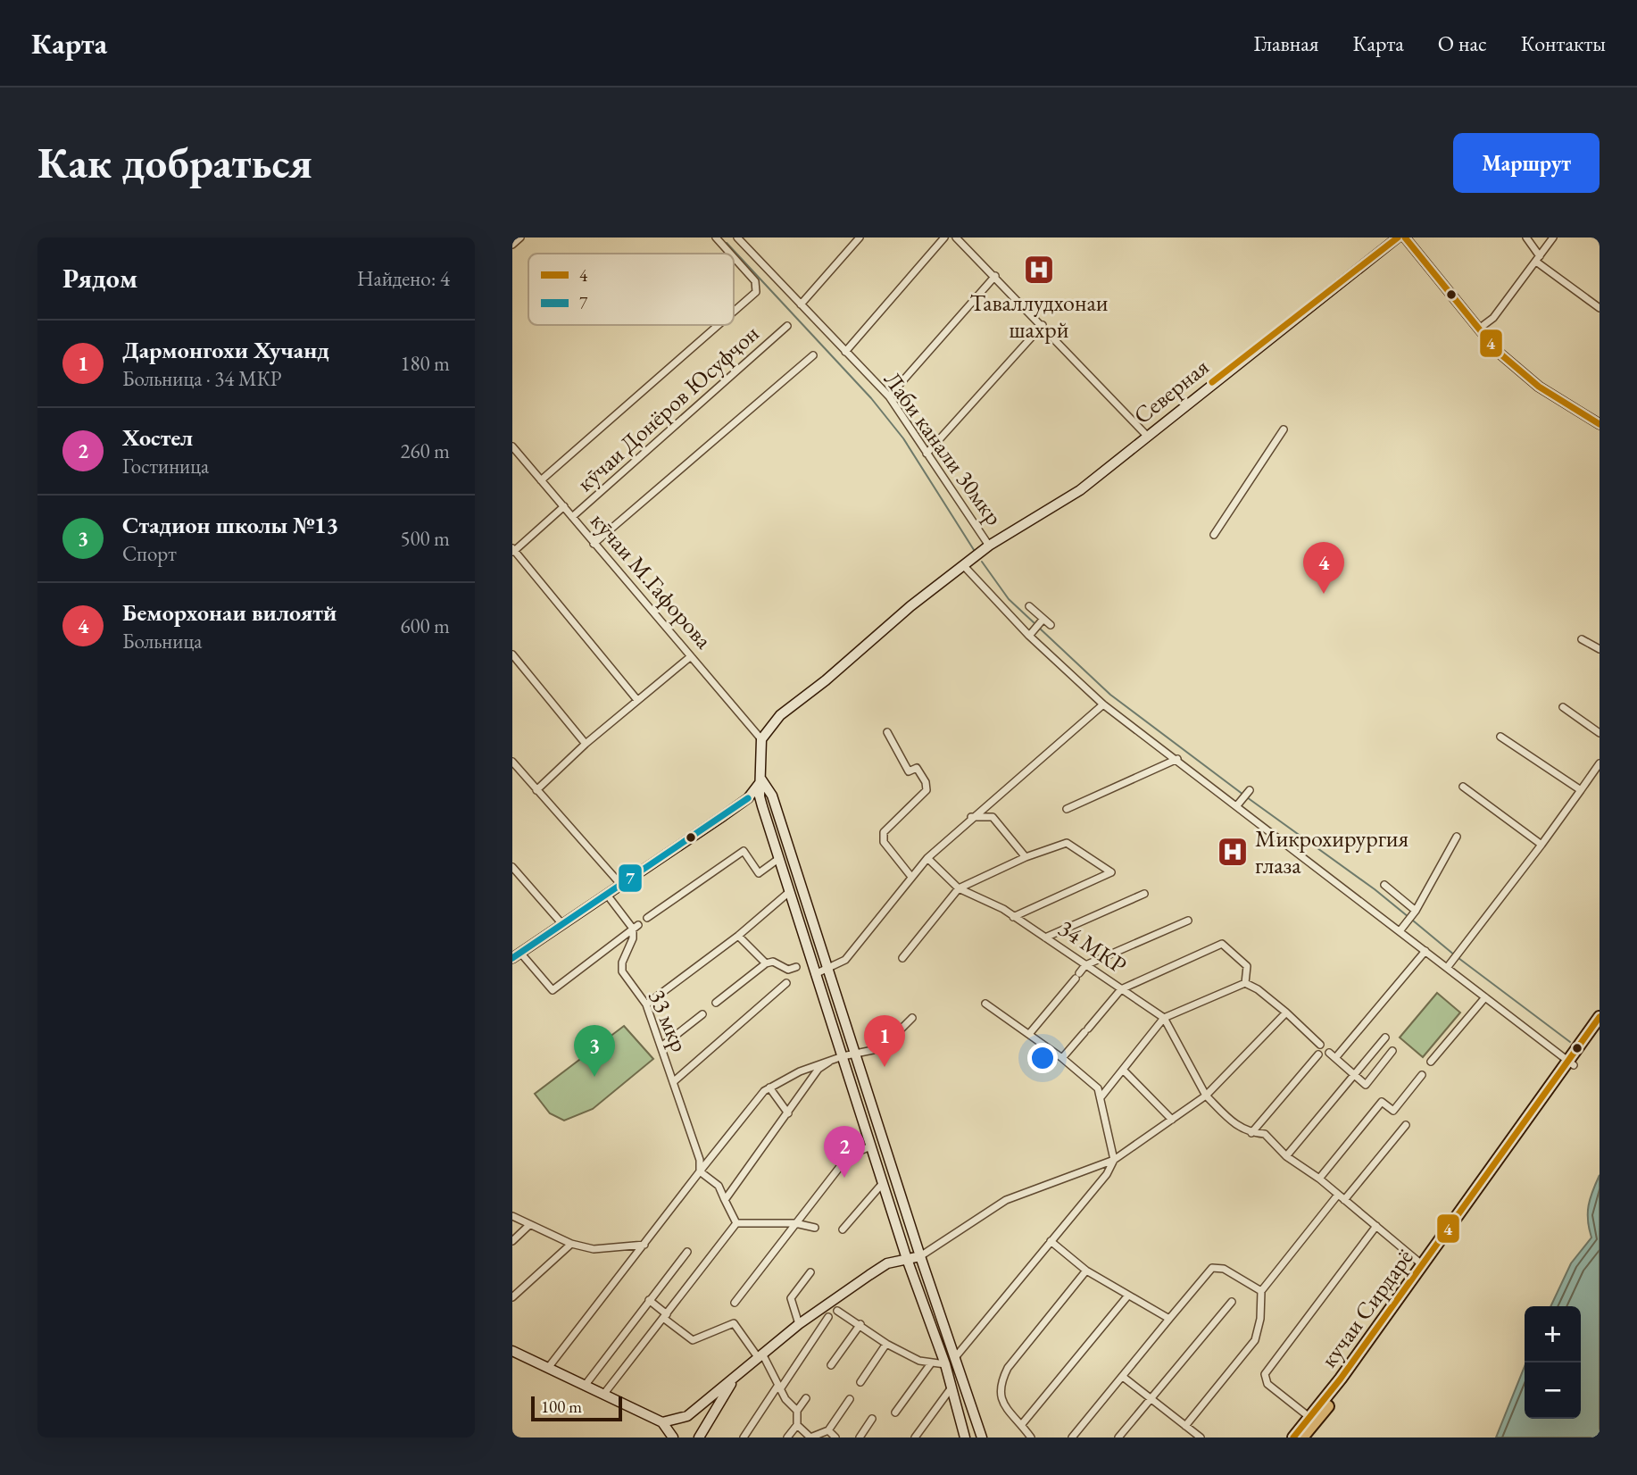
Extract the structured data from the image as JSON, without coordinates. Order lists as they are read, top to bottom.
{
  "streets": {
    "highway": ["кучаи Сирдарё"],
    "main road": ["Северная"],
    "street": [
      "кӯчаи Донёров Юсуфҷон",
      "Лаби канали 30мкр",
      "кӯчаи М.Гафорова",
      "34 МКР",
      "33 мкр"
    ]
  },
  "crossings": [
    ["Северная", "Лаби канали 30мкр"],
    ["Северная", "кӯчаи М.Гафорова"],
    ["кӯчаи Донёров Юсуфҷон", "кӯчаи М.Гафорова"]
  ],
  "places": {
    "hospital": ["Таваллудхонаи шахрй", "Микрохирургия глаза"]
  },
  "lines": ["transit line 4", "transit line 7"],
  "legend": ["4", "7"],
  "scale_bar": "100 m",
  "page": {
    "header": "Карта",
    "nav": [
      "Главная",
      "Карта",
      "О нас",
      "Контакты"
    ],
    "buttons": "Маршрут",
    "title": "Как добраться",
    "heading": ["Рядом", "Найдено: 4"],
    "list": [
      {
        "mark": "1",
        "name": "Дармонгохи Хучанд",
        "note": "Больница · 34 МКР",
        "value": "180 m"
      },
      {
        "mark": "2",
        "name": "Хостел",
        "note": "Гостиница",
        "value": "260 m"
      },
      {
        "mark": "3",
        "name": "Стадион школы №13",
        "note": "Спорт",
        "value": "500 m"
      },
      {
        "mark": "4",
        "name": "Беморхонаи вилоятй",
        "note": "Больница",
        "value": "600 m"
      }
    ],
    "pins": [
      "4",
      "1",
      "3",
      "2"
    ],
    "map_buttons": ["+", "−"],
    "scale": "100 m"
  }
}
